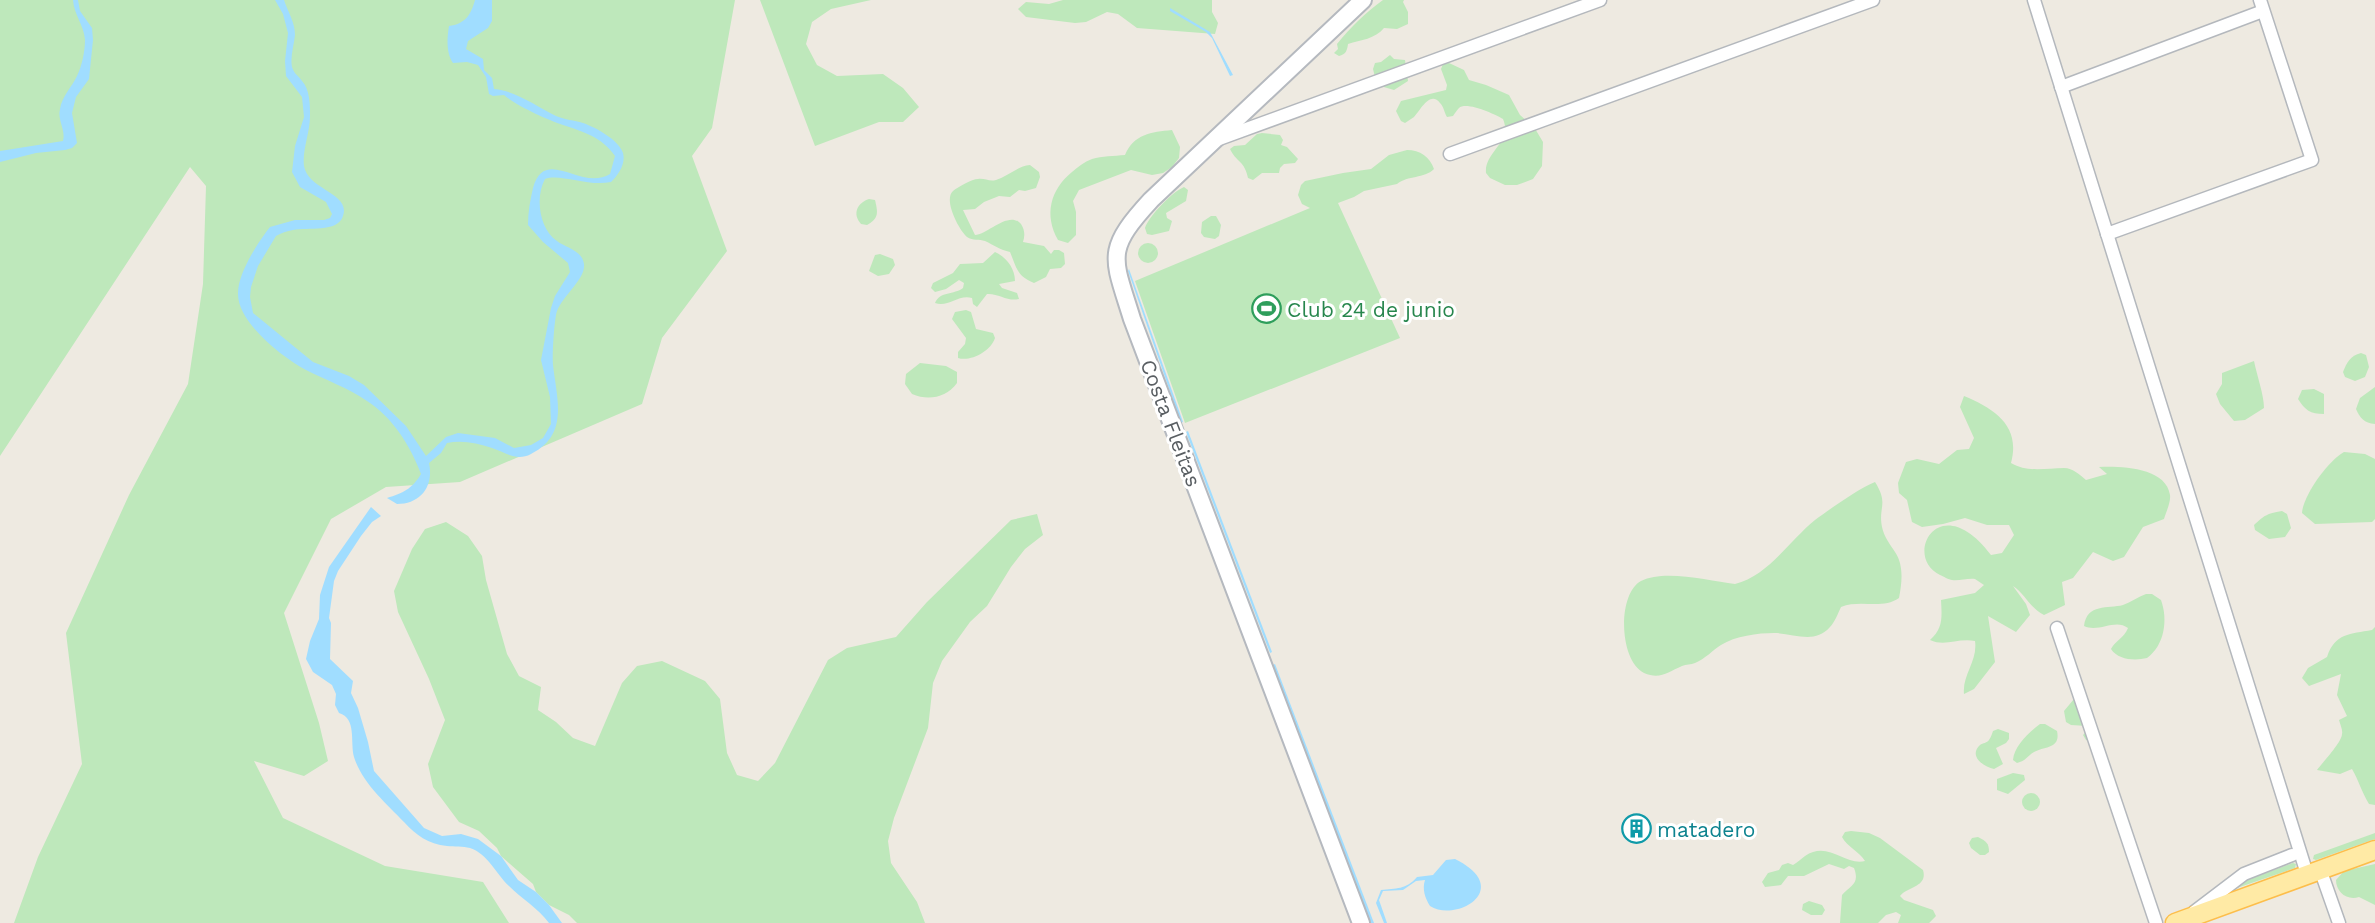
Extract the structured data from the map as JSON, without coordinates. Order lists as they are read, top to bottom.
{
  "streets": {
    "main road": ["Costa Fleitas"]
  },
  "places": {
    "sports": ["Club 24 de junio"],
    "building": ["matadero"]
  }
}
